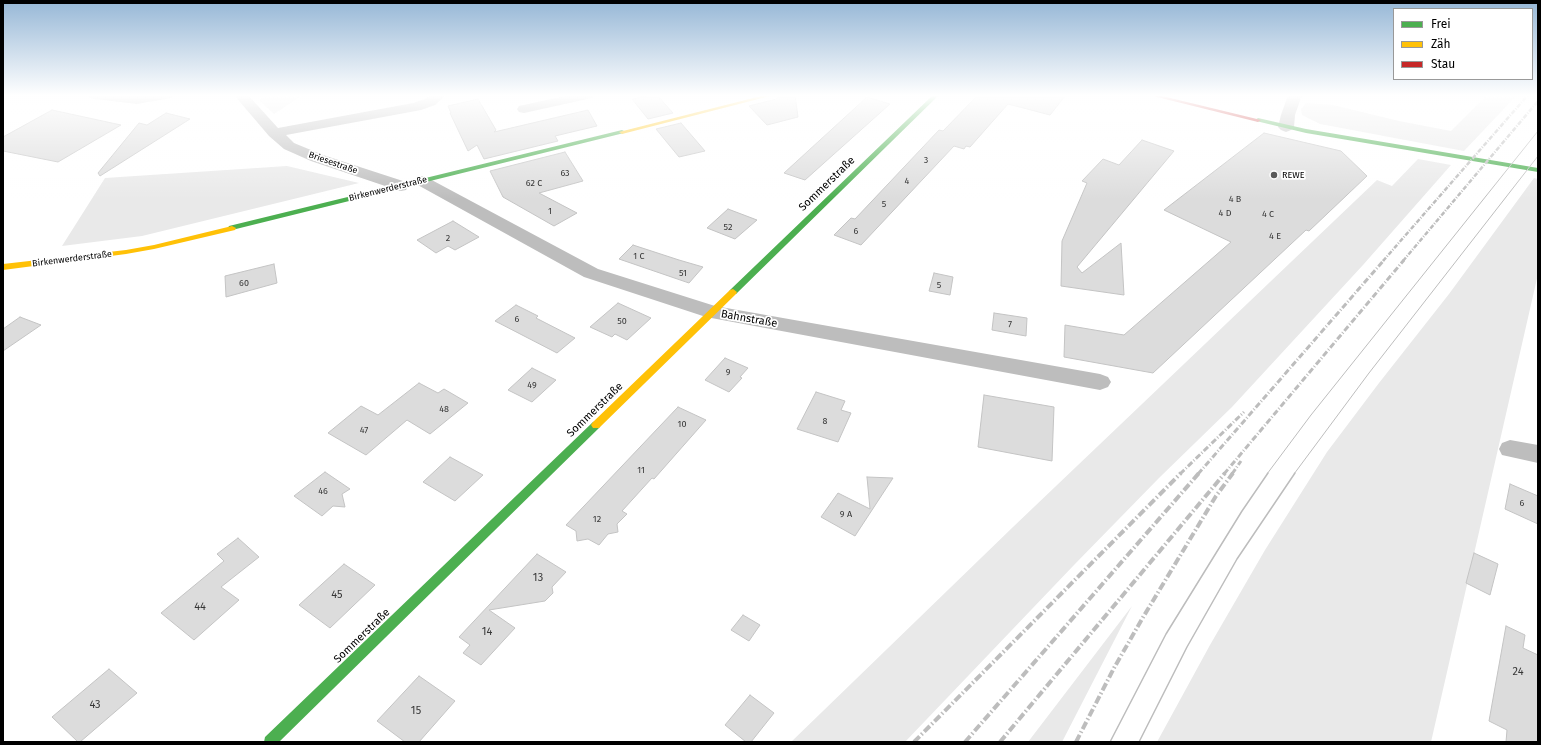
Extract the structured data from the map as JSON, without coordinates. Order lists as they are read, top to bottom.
{
  "streets": {
    "main road": ["Sommerstraße", "Birkenwerderstraße"],
    "street": ["Briesestraße", "Bahnstraße"]
  },
  "crossings": [
    ["Briesestraße", "Birkenwerderstraße"],
    ["Sommerstraße", "Bahnstraße"],
    ["Birkenwerderstraße", "Bahnstraße"]
  ],
  "places": ["REWE"],
  "house_numbers": [
    "3",
    "63",
    "4",
    "62 C",
    "4 B",
    "5",
    "1",
    "4 D",
    "4 C",
    "52",
    "6",
    "4 E",
    "2",
    "1 C",
    "51",
    "60",
    "5",
    "6",
    "50",
    "7",
    "9",
    "49",
    "48",
    "8",
    "10",
    "47",
    "11",
    "46",
    "6",
    "9 A",
    "12",
    "13",
    "45",
    "44",
    "14",
    "24",
    "43",
    "15"
  ],
  "legend": ["Frei", "Zäh", "Stau"]
}
